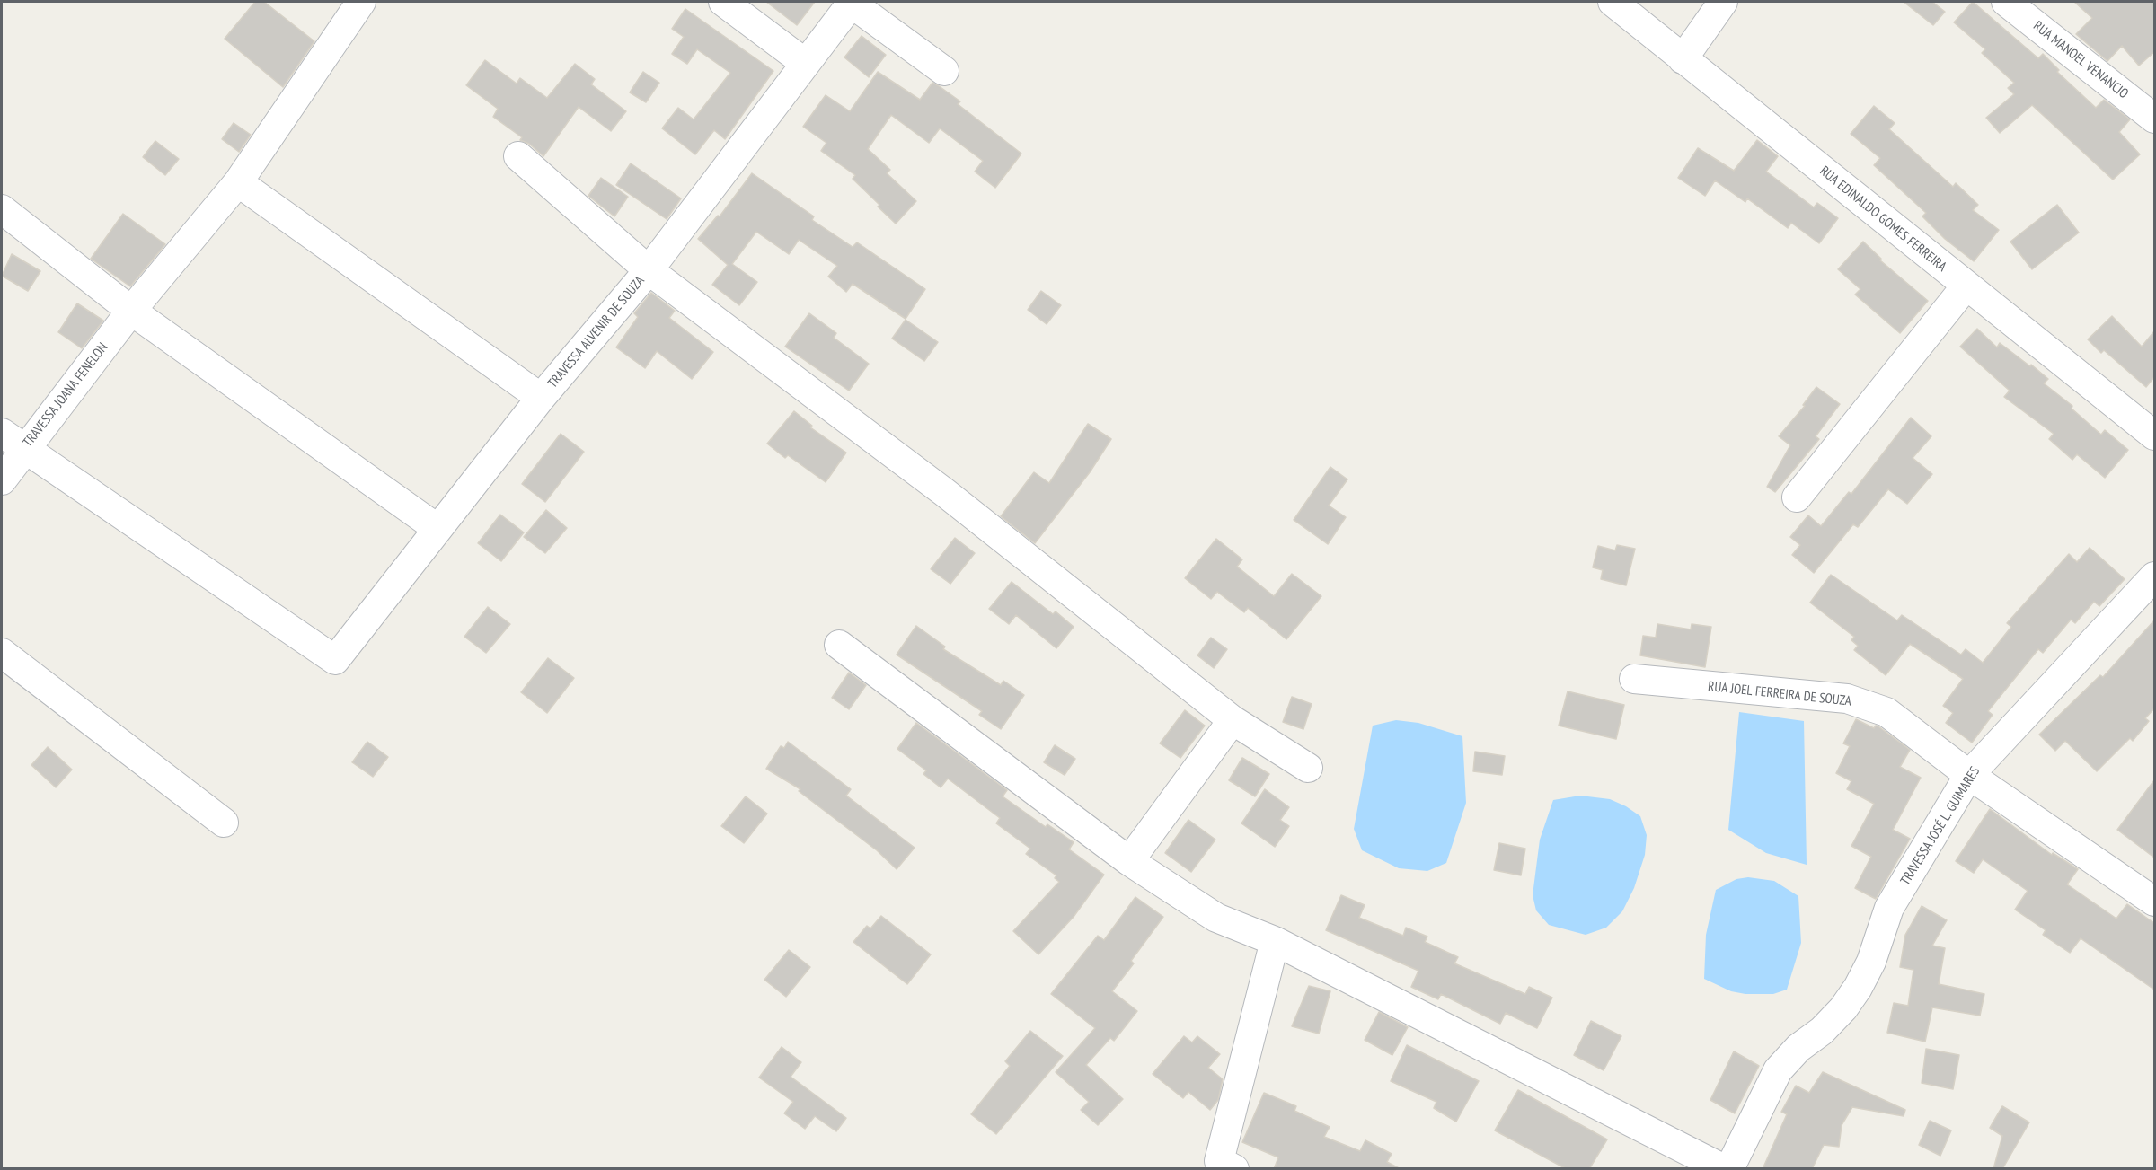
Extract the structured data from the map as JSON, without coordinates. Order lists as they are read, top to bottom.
{
  "streets": {
    "street": [
      "RUA MANOEL VENANCIO",
      "RUA EDINALDO GOMES FERREIRA",
      "TRAVESSA ALVENIR DE SOUZA",
      "TRAVESSA JOANA FENELON",
      "RUA JOEL FERREIRA DE SOUZA",
      "TRAVESSA JOSÉ L. GUIMARES"
    ]
  },
  "crossings": [
    ["TRAVESSA ALVENIR DE SOUZA", "TRAVESSA JOANA FENELON"],
    ["RUA JOEL FERREIRA DE SOUZA", "TRAVESSA JOSÉ L. GUIMARES"]
  ]
}
